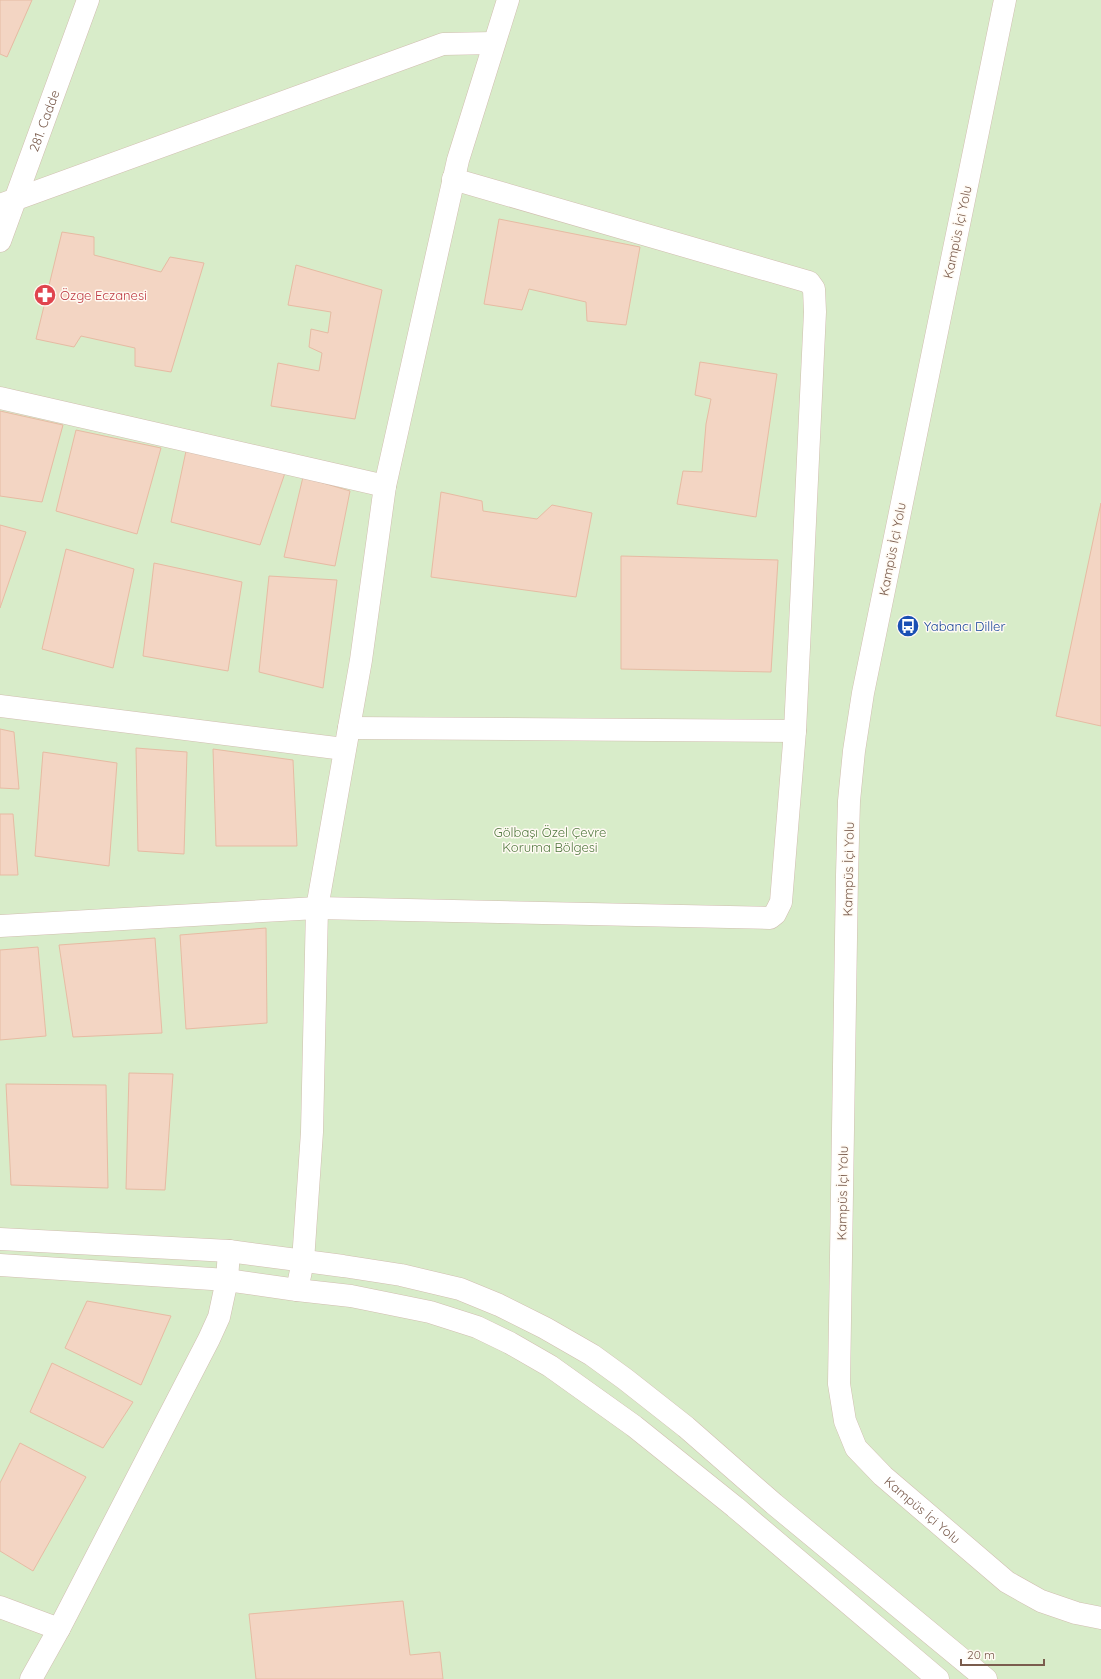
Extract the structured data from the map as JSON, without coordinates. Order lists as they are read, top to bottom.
{
  "streets": {
    "street": ["281. Cadde", "Kampüs İçi Yolu"]
  },
  "parks": ["Gölbaşı Özel Çevre Koruma Bölgesi"],
  "places": {
    "pharmacy": ["Özge Eczanesi"],
    "bus stop": ["Yabancı Diller"]
  },
  "scale_bar": "20 m"
}
